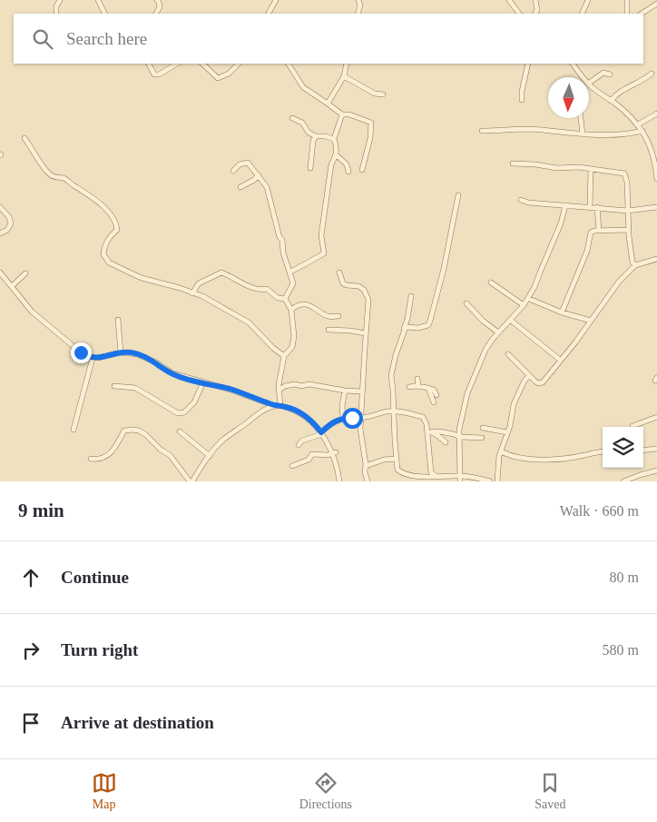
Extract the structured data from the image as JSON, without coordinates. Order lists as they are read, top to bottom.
{
  "north": "bottom",
  "page": {
    "search": "Search here",
    "heading": ["9 min", "Walk · 660 m"],
    "list": [
      ["Continue", "80 m"],
      ["Turn right", "580 m"],
      "Arrive at destination"
    ],
    "nav": ["Map", "Directions", "Saved"]
  }
}
